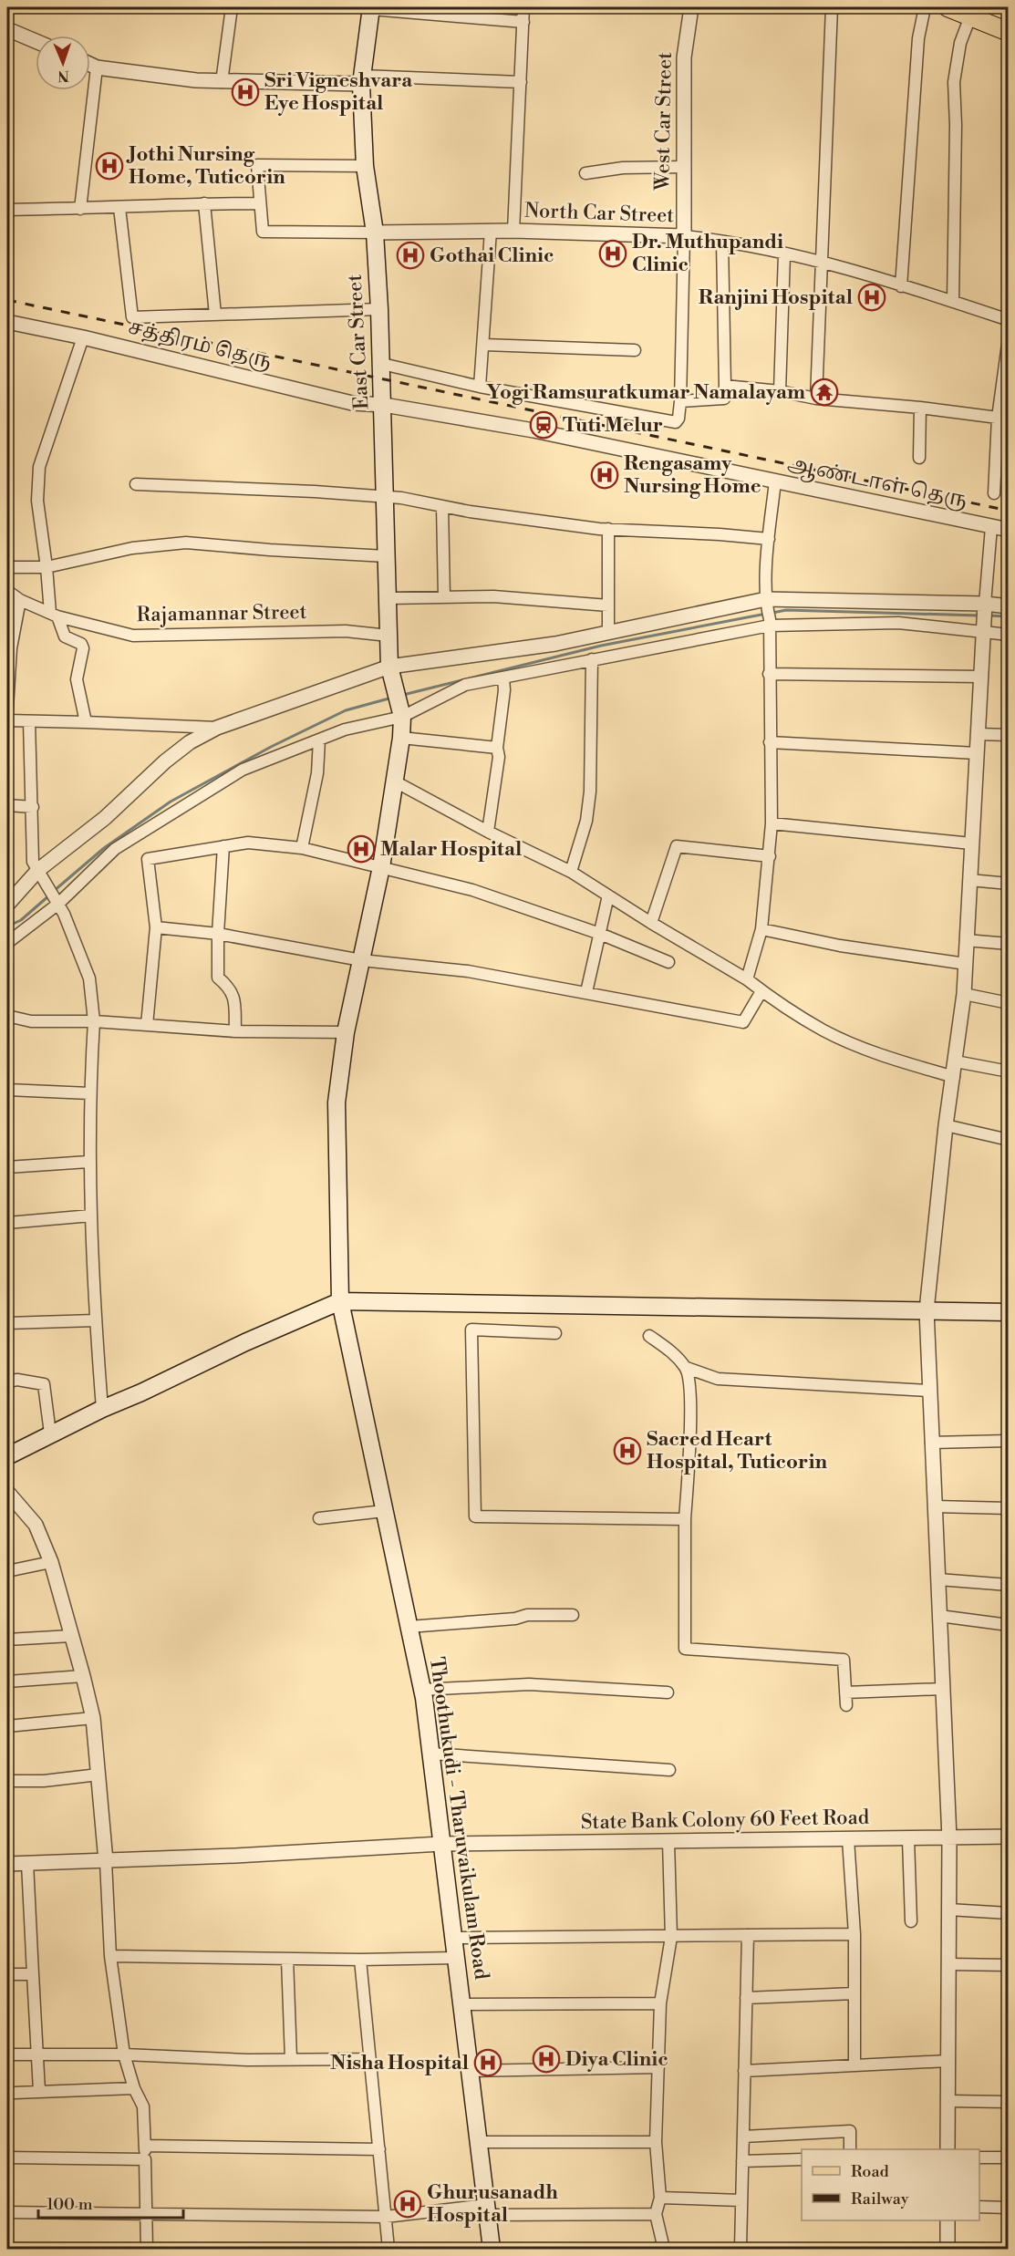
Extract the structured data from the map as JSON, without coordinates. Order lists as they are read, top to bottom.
{
  "streets": {
    "main road": ["East Car Street", "Thoothukudi - Tharuvaikulam Road"],
    "street": [
      "West Car Street",
      "North Car Street",
      "சத்திரம் தெரு",
      "ஆண்டாள் தெரு",
      "Rajamannar Street",
      "State Bank Colony 60 Feet Road"
    ]
  },
  "crossings": [
    ["West Car Street", "North Car Street"],
    ["North Car Street", "East Car Street"],
    ["East Car Street", "சத்திரம் தெரு"],
    ["East Car Street", "ஆண்டாள் தெரு"],
    ["East Car Street", "Rajamannar Street"],
    ["East Car Street", "Thoothukudi - Tharuvaikulam Road"],
    ["சத்திரம் தெரு", "ஆண்டாள் தெரு"],
    ["Thoothukudi - Tharuvaikulam Road", "State Bank Colony 60 Feet Road"]
  ],
  "places": {
    "hospital": [
      "Sri Vigneshvara Eye Hospital",
      "Jothi Nursing Home, Tuticorin",
      "Dr. Muthupandi Clinic",
      "Gothai Clinic",
      "Ranjini Hospital",
      "Rengasamy Nursing Home",
      "Malar Hospital",
      "Sacred Heart Hospital, Tuticorin",
      "Diya Clinic",
      "Nisha Hospital",
      "Ghurusanadh Hospital"
    ],
    "temple": ["Yogi Ramsuratkumar Namalayam"],
    "station": ["Tuti Melur"]
  },
  "legend": ["Road", "Railway"],
  "scale_bar": "100 m",
  "north": "bottom"
}
